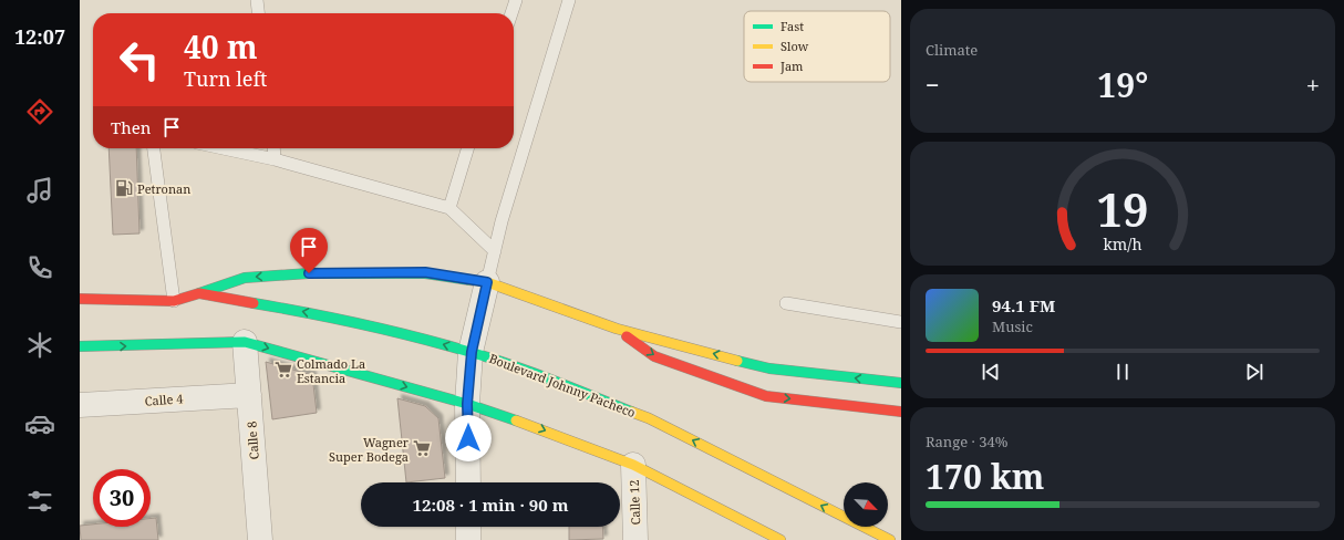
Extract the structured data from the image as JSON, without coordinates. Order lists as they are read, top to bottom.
{
  "streets": {
    "main road": ["Boulevard Johnny Pacheco"],
    "street": ["Calle 4", "Calle 8", "Calle 12"]
  },
  "crossings": [
    ["Calle 4", "Calle 8"]
  ],
  "places": {
    "fuel station": ["Petronan"],
    "supermarket": ["Colmado La Estancia", "Wagner Super Bodega"]
  },
  "legend": ["Fast", "Slow", "Jam"],
  "north": "bottom right",
  "page": {
    "tabs": "12:07",
    "tile": [
      "Climate",
      ["Range · 34%", "170 km"]
    ],
    "turn": ["40 m", "Turn left"],
    "heat": ["−", "19°", "+"],
    "then": "Then",
    "song": ["94.1 FM", "Music"],
    "limit": "30",
    "trip": "12:08 · 1 min · 90 m",
    "gauge": ["19", "km/h"]
  }
}
